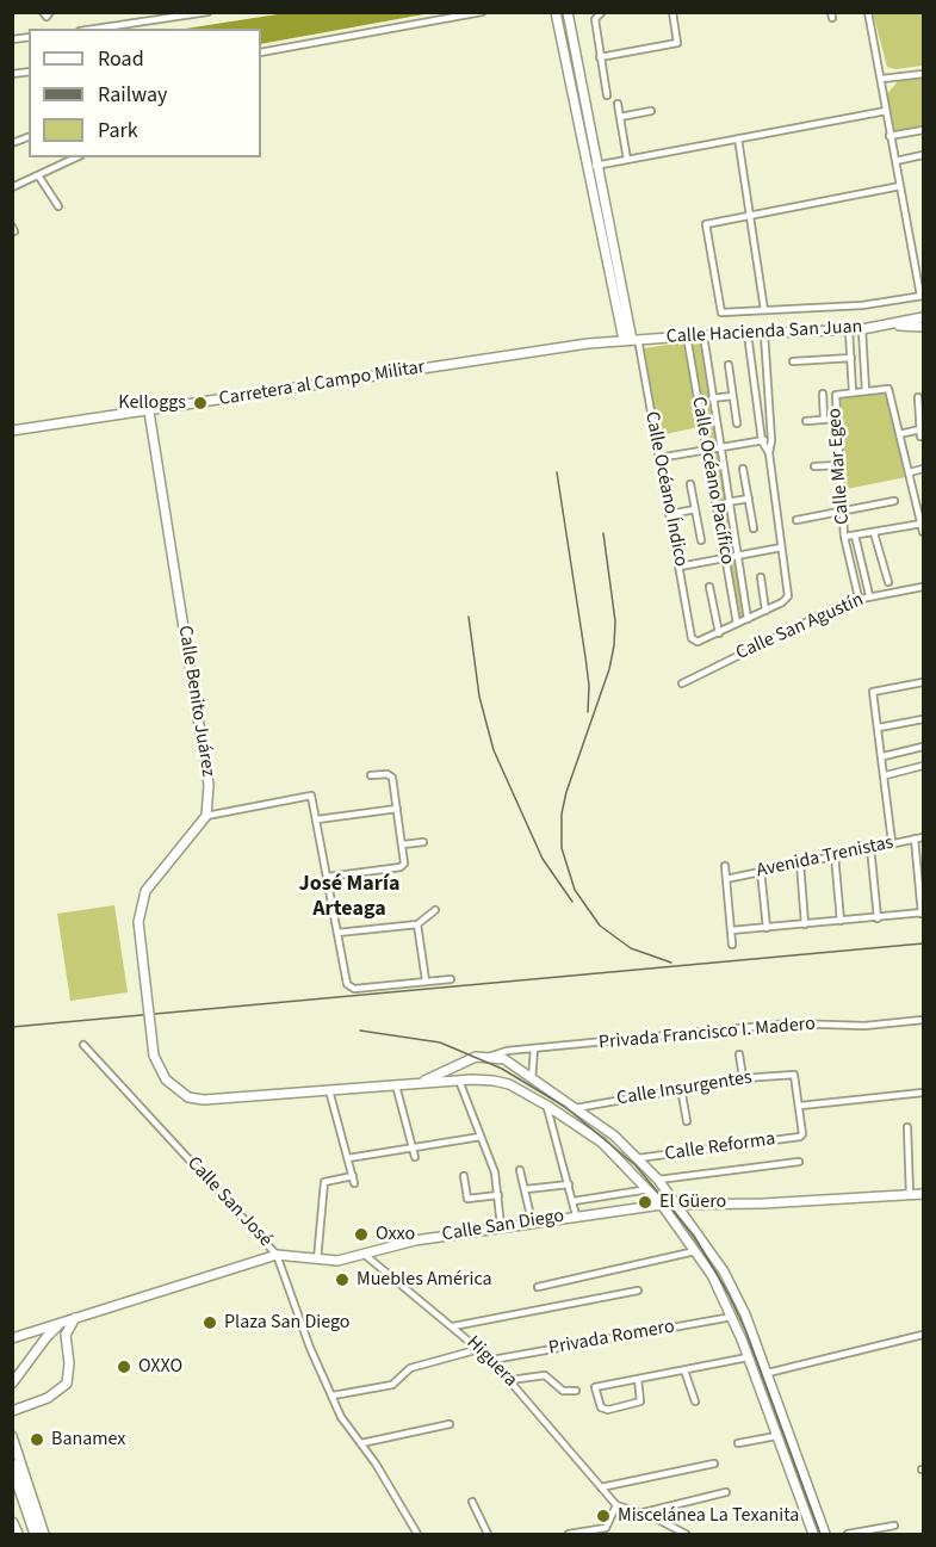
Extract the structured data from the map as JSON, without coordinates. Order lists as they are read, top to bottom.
{
  "streets": {
    "street": [
      "Calle Hacienda San Juan",
      "Carretera al Campo Militar",
      "Calle Mar Egeo",
      "Calle Océano Pacífico",
      "Calle Océano Índico",
      "Calle San Agustín",
      "Calle Benito Juárez",
      "Avenida Trenistas",
      "Privada Francisco I. Madero",
      "Calle Insurgentes",
      "Calle Reforma",
      "Calle San José",
      "Calle San Diego",
      "Privada Romero",
      "Higuera"
    ]
  },
  "crossings": [
    ["Calle Hacienda San Juan", "Carretera al Campo Militar"],
    ["Calle Hacienda San Juan", "Calle Océano Pacífico"],
    ["Calle Hacienda San Juan", "Calle Océano Índico"],
    ["Carretera al Campo Militar", "Calle Océano Índico"],
    ["Carretera al Campo Militar", "Calle Benito Juárez"],
    ["Calle Mar Egeo", "Calle San Agustín"],
    ["Privada Francisco I. Madero", "Calle Insurgentes"],
    ["Calle Insurgentes", "Calle Reforma"],
    ["Calle San José", "Calle San Diego"],
    ["Calle San Diego", "Higuera"],
    ["Privada Romero", "Higuera"]
  ],
  "districts": ["José María Arteaga"],
  "places": [
    "Kelloggs",
    "El Güero",
    "Oxxo",
    "Muebles América",
    "Plaza San Diego",
    "OXXO",
    "Banamex",
    "Miscelánea La Texanita"
  ],
  "legend": ["Road", "Railway", "Park"]
}
